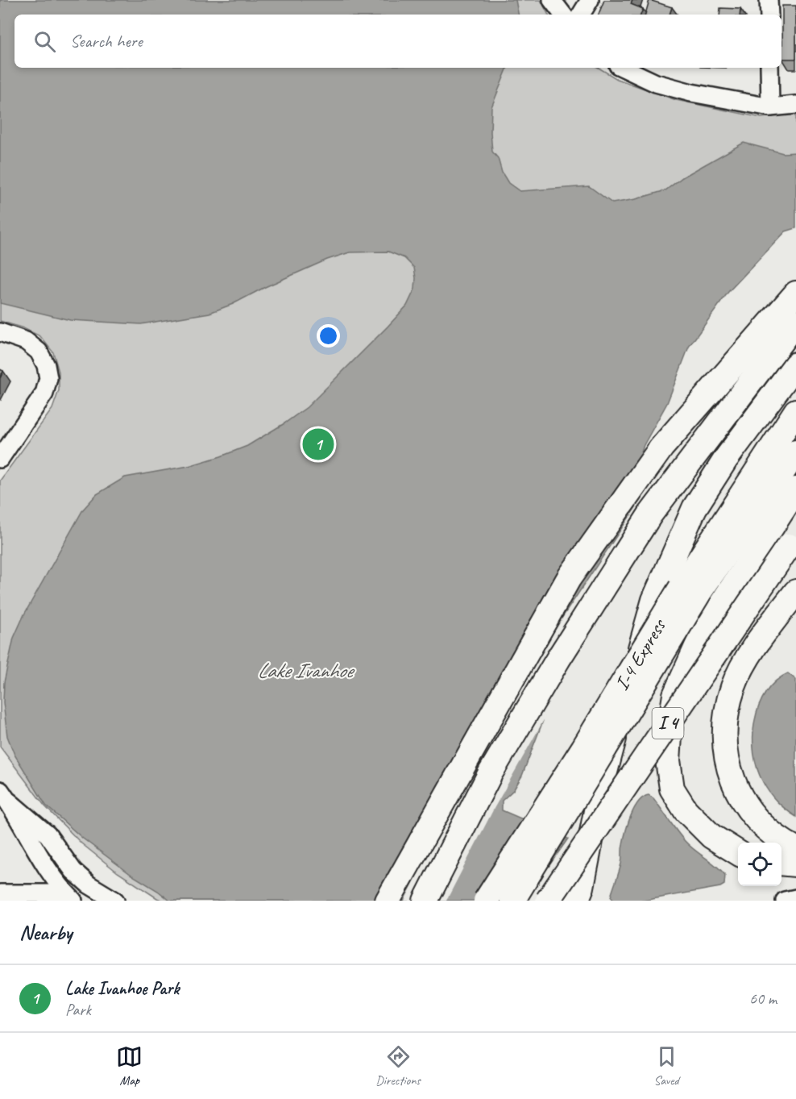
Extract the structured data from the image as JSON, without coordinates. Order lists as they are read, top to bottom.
{
  "streets": {
    "highway": ["I-4 Express", "I 4"]
  },
  "water": ["Lake Ivanhoe"],
  "page": {
    "search": "Search here",
    "pins": "1",
    "heading": "Nearby",
    "list": [
      {
        "mark": "1",
        "name": "Lake Ivanhoe Park",
        "note": "Park",
        "value": "60 m"
      }
    ],
    "nav": ["Map", "Directions", "Saved"]
  }
}
